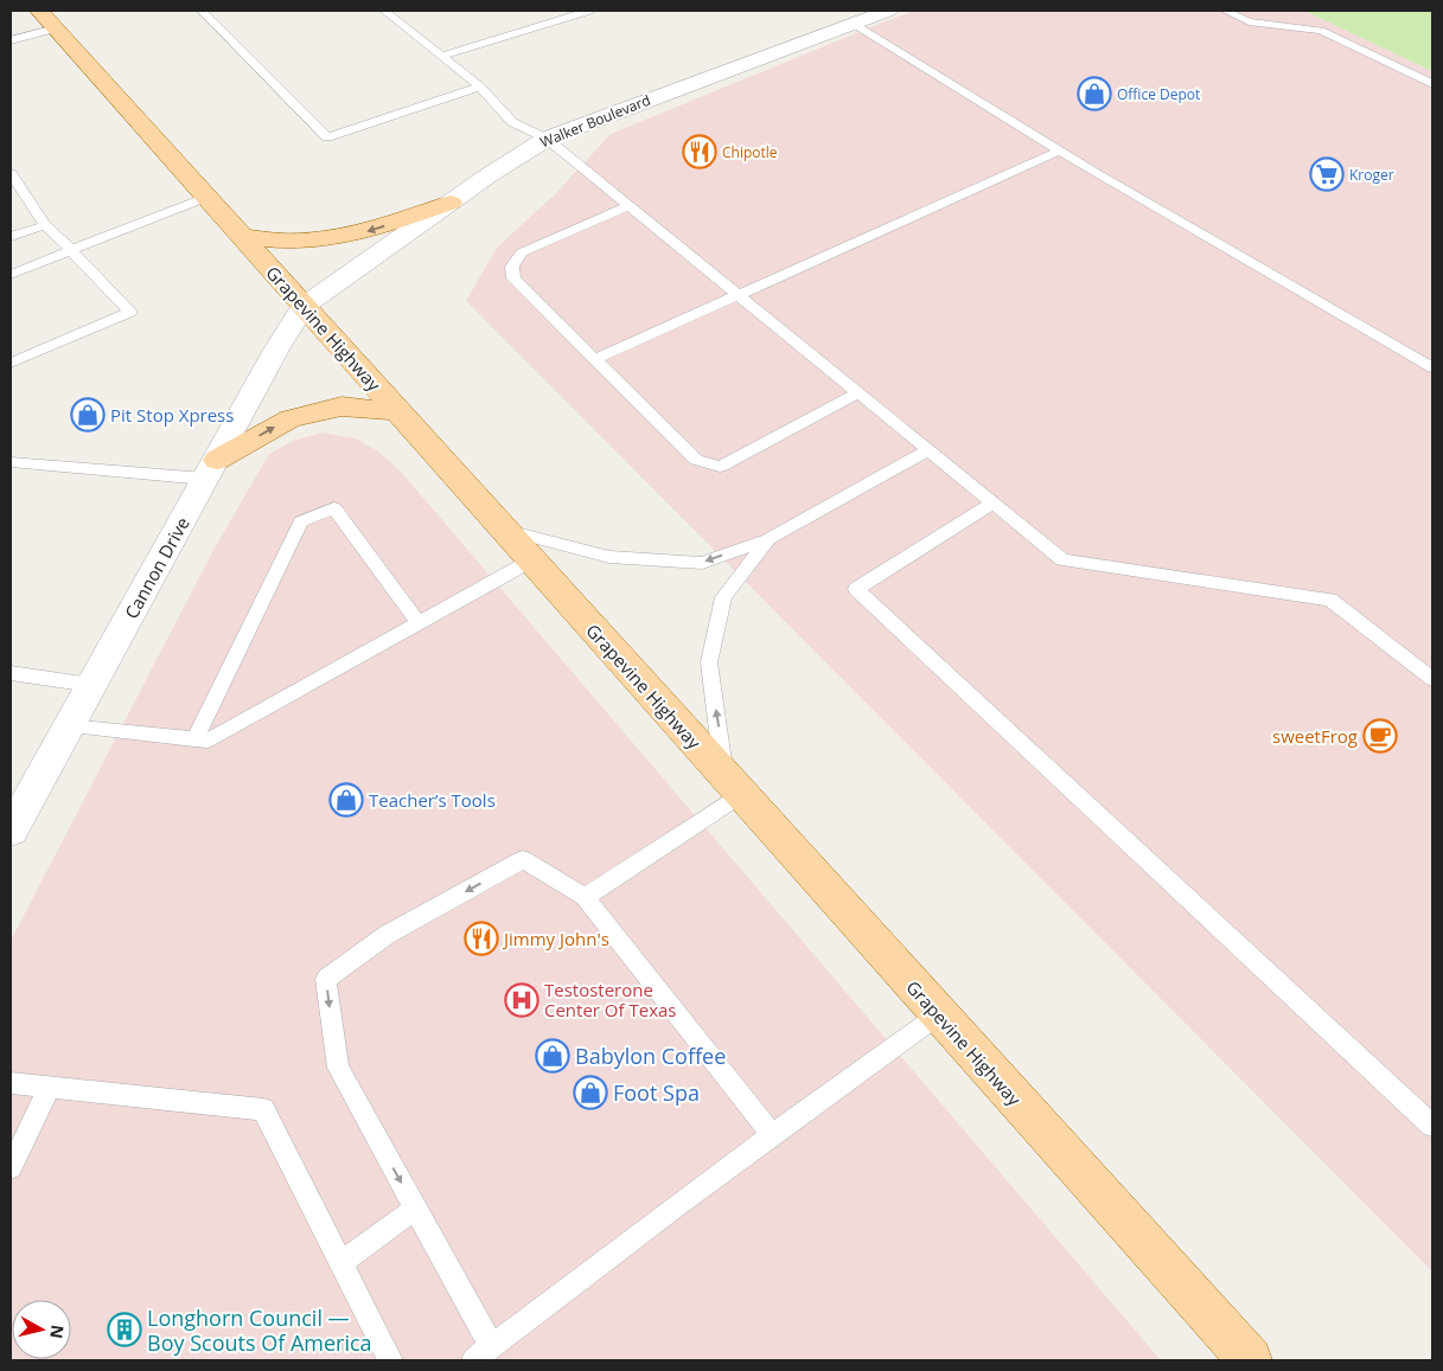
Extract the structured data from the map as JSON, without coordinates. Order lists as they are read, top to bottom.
{
  "streets": {
    "main road": ["Grapevine Highway"],
    "street": ["Walker Boulevard", "Cannon Drive"]
  },
  "crossings": [
    ["Walker Boulevard", "Grapevine Highway"],
    ["Walker Boulevard", "Cannon Drive"],
    ["Grapevine Highway", "Cannon Drive"]
  ],
  "places": {
    "shop": [
      "Office Depot",
      "Pit Stop Xpress",
      "Teacher’s Tools",
      "Babylon Coffee",
      "Foot Spa"
    ],
    "restaurant": ["Chipotle", "Jimmy John's"],
    "supermarket": ["Kroger"],
    "cafe": ["sweetFrog"],
    "hospital": ["Testosterone Center Of Texas"],
    "building": ["Longhorn Council — Boy Scouts Of America"]
  },
  "north": "right"
}
